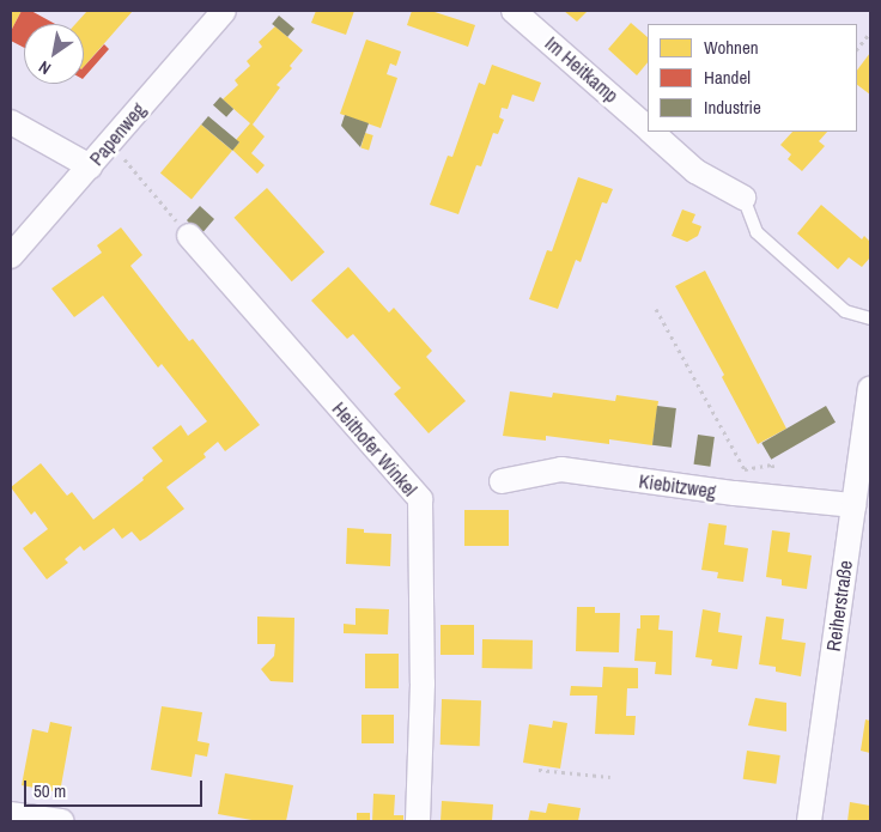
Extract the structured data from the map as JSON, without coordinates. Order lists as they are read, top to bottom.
{
  "streets": {
    "street": [
      "Im Heitkamp",
      "Papenweg",
      "Heithofer Winkel",
      "Kiebitzweg",
      "Reiherstraße"
    ]
  },
  "crossings": [
    ["Kiebitzweg", "Reiherstraße"]
  ],
  "legend": ["Wohnen", "Handel", "Industrie"],
  "scale_bar": "50 m",
  "north": "bottom left"
}
